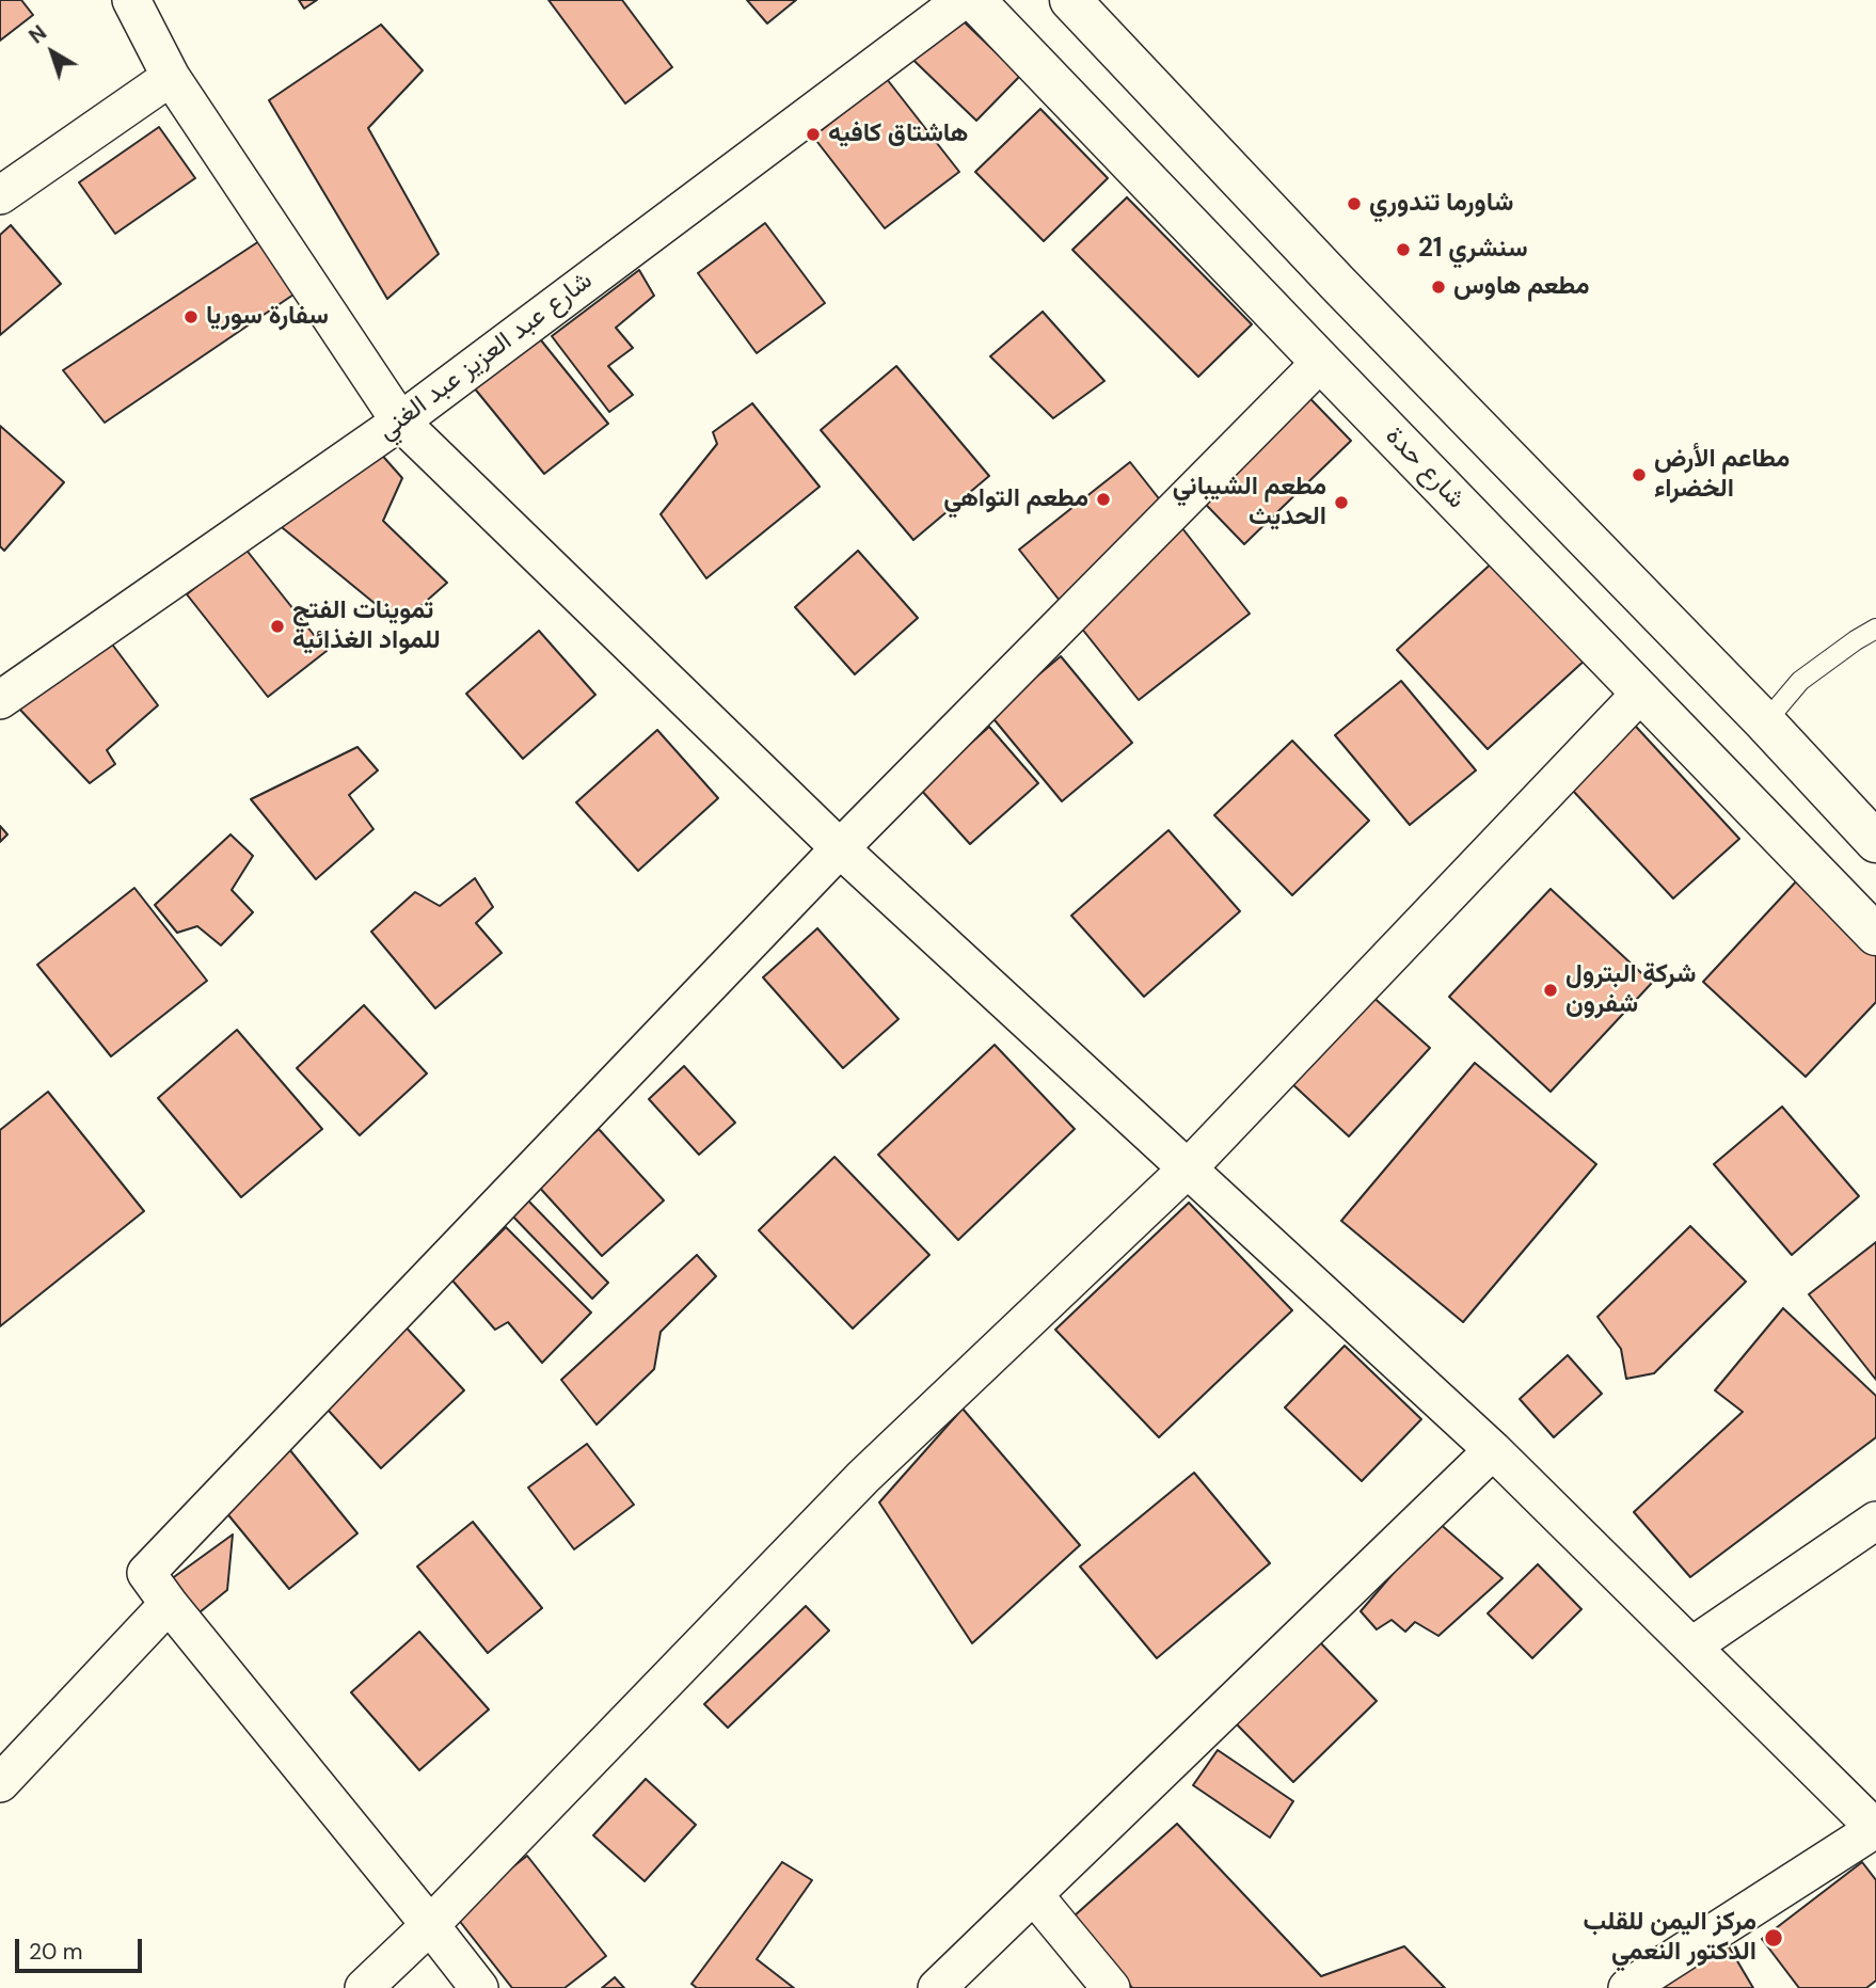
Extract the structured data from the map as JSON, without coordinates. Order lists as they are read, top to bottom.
{
  "streets": {
    "main road": ["شارع حدة"],
    "street": ["شارع عبد العزيز عبد الغني"]
  },
  "places": [
    "هاشتاق كافيه",
    "شاورما تندوري",
    "21 سنشري",
    "مطعم هاوس",
    "سفارة سوريا",
    "مطاعم الأرض الخضراء",
    "مطعم التواهي",
    "مطعم الشيباني الحديث",
    "تموينات الفتح للمواد الغذائية",
    "شركة البترول شفرون",
    "مركز اليمن للقلب الدكتور النعمي"
  ],
  "scale_bar": "20 m",
  "north": "top left"
}
